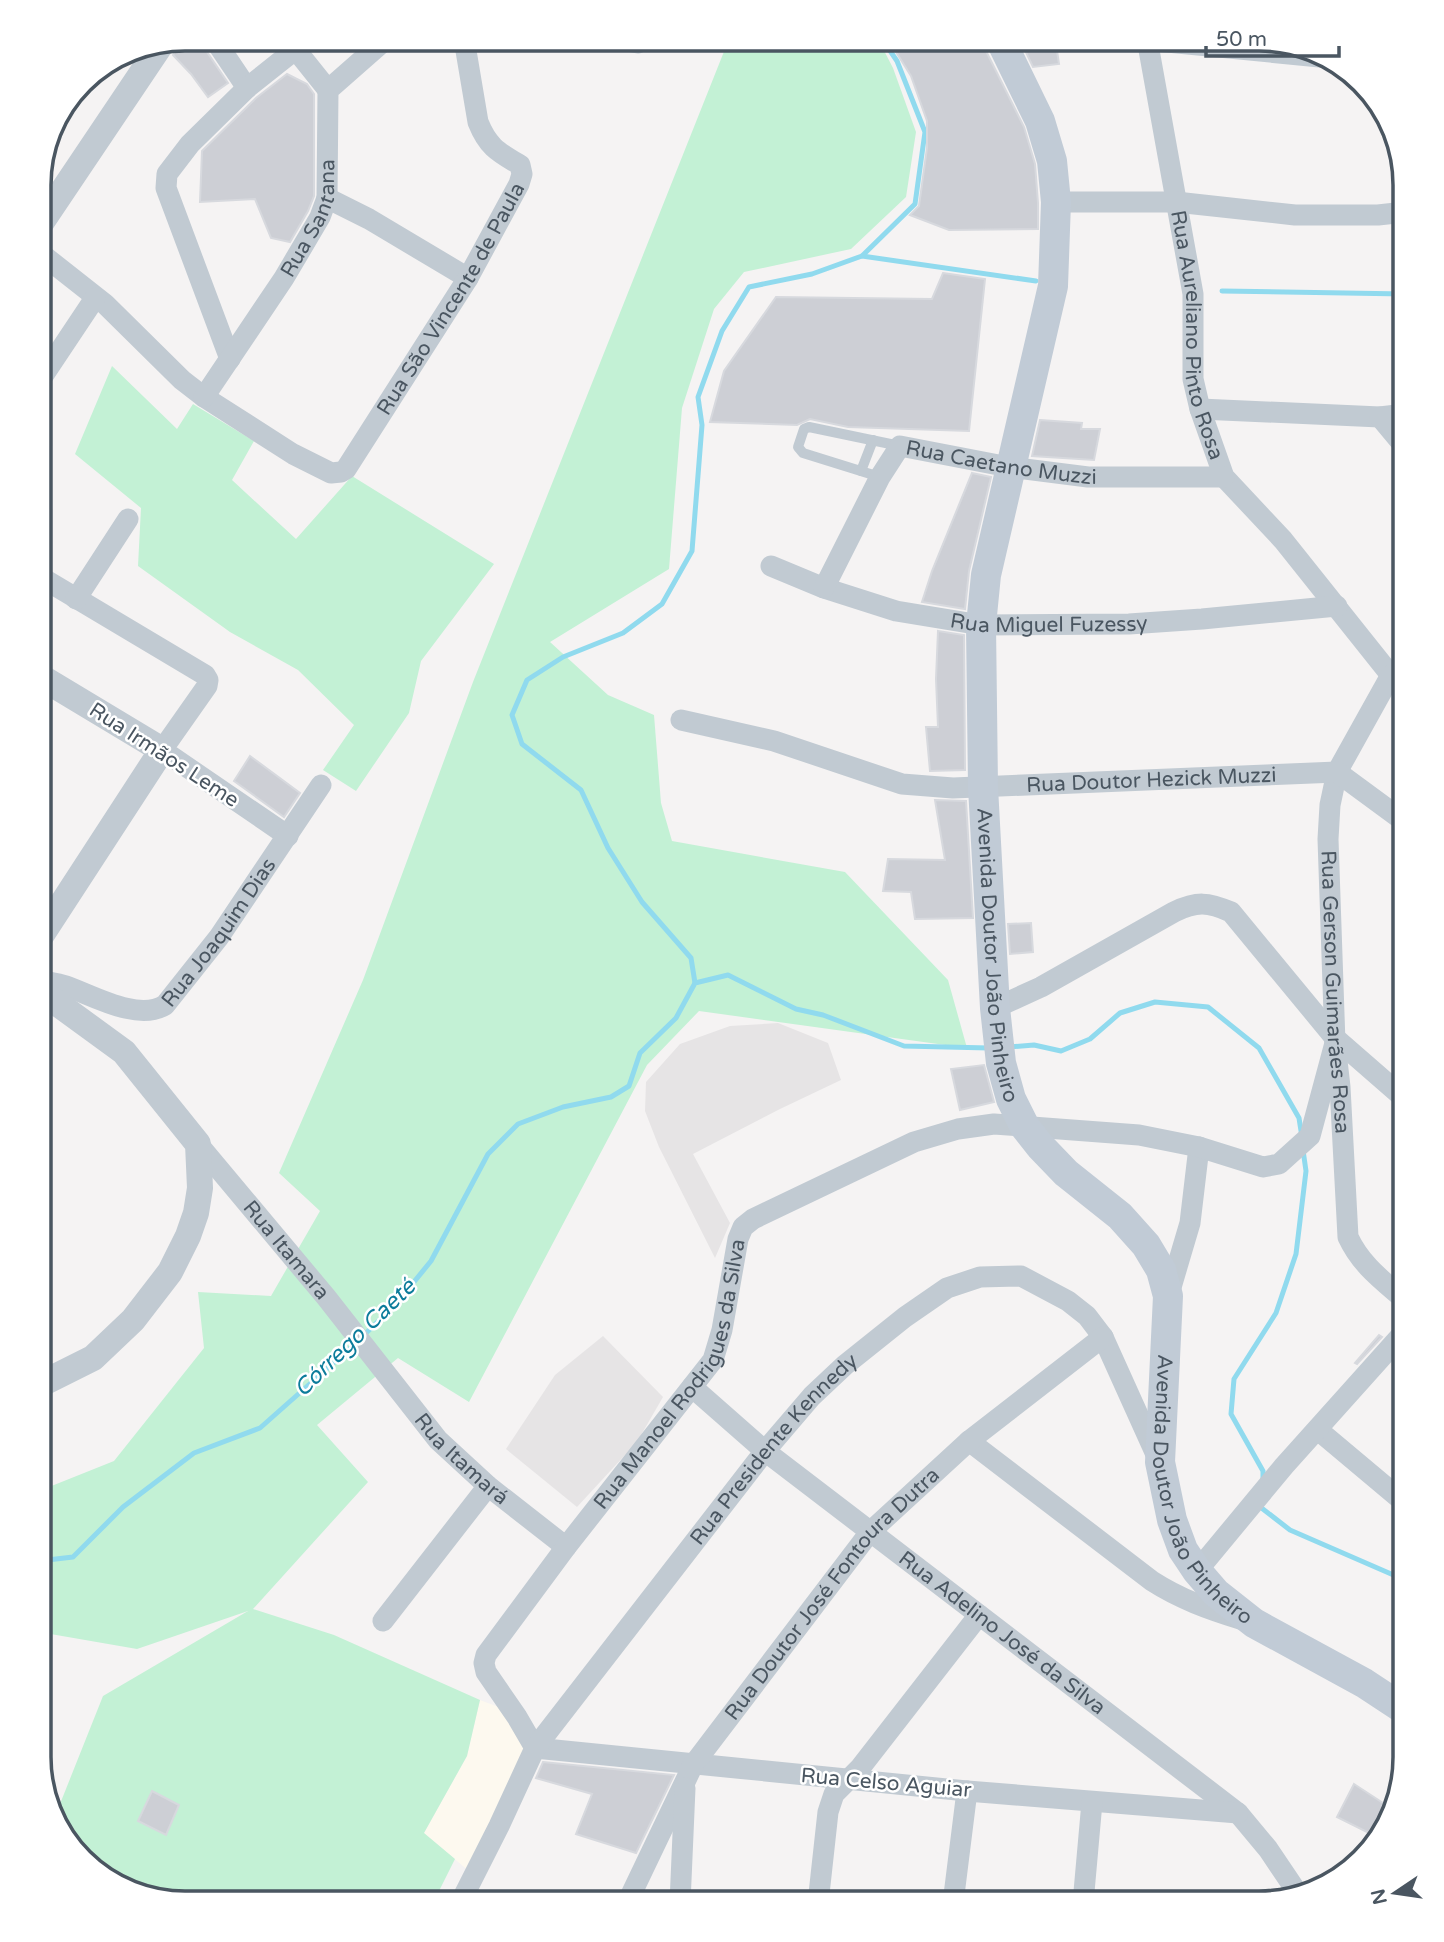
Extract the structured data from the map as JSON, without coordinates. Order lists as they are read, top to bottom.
{
  "streets": {
    "main road": ["Avenida Doutor João Pinheiro"],
    "street": [
      "Rua Santana",
      "Rua São Vincente de Paula",
      "Rua Aureliano Pinto Rosa",
      "Rua Caetano Muzzi",
      "Rua Miguel Fuzessy",
      "Rua Irmãos Leme",
      "Rua Doutor Hezick Muzzi",
      "Rua Joaquim Dias",
      "Rua Gerson Guimarães Rosa",
      "Rua Itamara",
      "Rua Manoel Rodrigues da Silva",
      "Rua Presidente Kennedy",
      "Rua Itamará",
      "Rua Doutor José Fontoura Dutra",
      "Rua Adelino José da Silva",
      "Rua Celso Aguiar"
    ]
  },
  "crossings": [
    ["Rua Santana", "Rua São Vincente de Paula"],
    ["Rua Aureliano Pinto Rosa", "Rua Caetano Muzzi"],
    ["Rua Aureliano Pinto Rosa", "Rua Miguel Fuzessy"],
    ["Rua Aureliano Pinto Rosa", "Rua Gerson Guimarães Rosa"],
    ["Rua Caetano Muzzi", "Rua Miguel Fuzessy"],
    ["Rua Caetano Muzzi", "Avenida Doutor João Pinheiro"],
    ["Rua Miguel Fuzessy", "Avenida Doutor João Pinheiro"],
    ["Rua Irmãos Leme", "Rua Joaquim Dias"],
    ["Rua Doutor Hezick Muzzi", "Avenida Doutor João Pinheiro"],
    ["Rua Doutor Hezick Muzzi", "Rua Gerson Guimarães Rosa"],
    ["Avenida Doutor João Pinheiro", "Rua Manoel Rodrigues da Silva"],
    ["Avenida Doutor João Pinheiro", "Rua Presidente Kennedy"],
    ["Rua Gerson Guimarães Rosa", "Rua Manoel Rodrigues da Silva"],
    ["Rua Itamara", "Rua Itamará"],
    ["Rua Manoel Rodrigues da Silva", "Rua Presidente Kennedy"],
    ["Rua Manoel Rodrigues da Silva", "Rua Itamará"],
    ["Rua Manoel Rodrigues da Silva", "Rua Adelino José da Silva"],
    ["Rua Manoel Rodrigues da Silva", "Rua Celso Aguiar"],
    ["Rua Presidente Kennedy", "Rua Doutor José Fontoura Dutra"],
    ["Rua Presidente Kennedy", "Rua Adelino José da Silva"],
    ["Rua Presidente Kennedy", "Rua Celso Aguiar"],
    ["Rua Doutor José Fontoura Dutra", "Rua Adelino José da Silva"],
    ["Rua Doutor José Fontoura Dutra", "Rua Celso Aguiar"],
    ["Rua Adelino José da Silva", "Rua Celso Aguiar"]
  ],
  "water": ["Córrego Caeté"],
  "scale_bar": "50 m",
  "north": "left"
}
